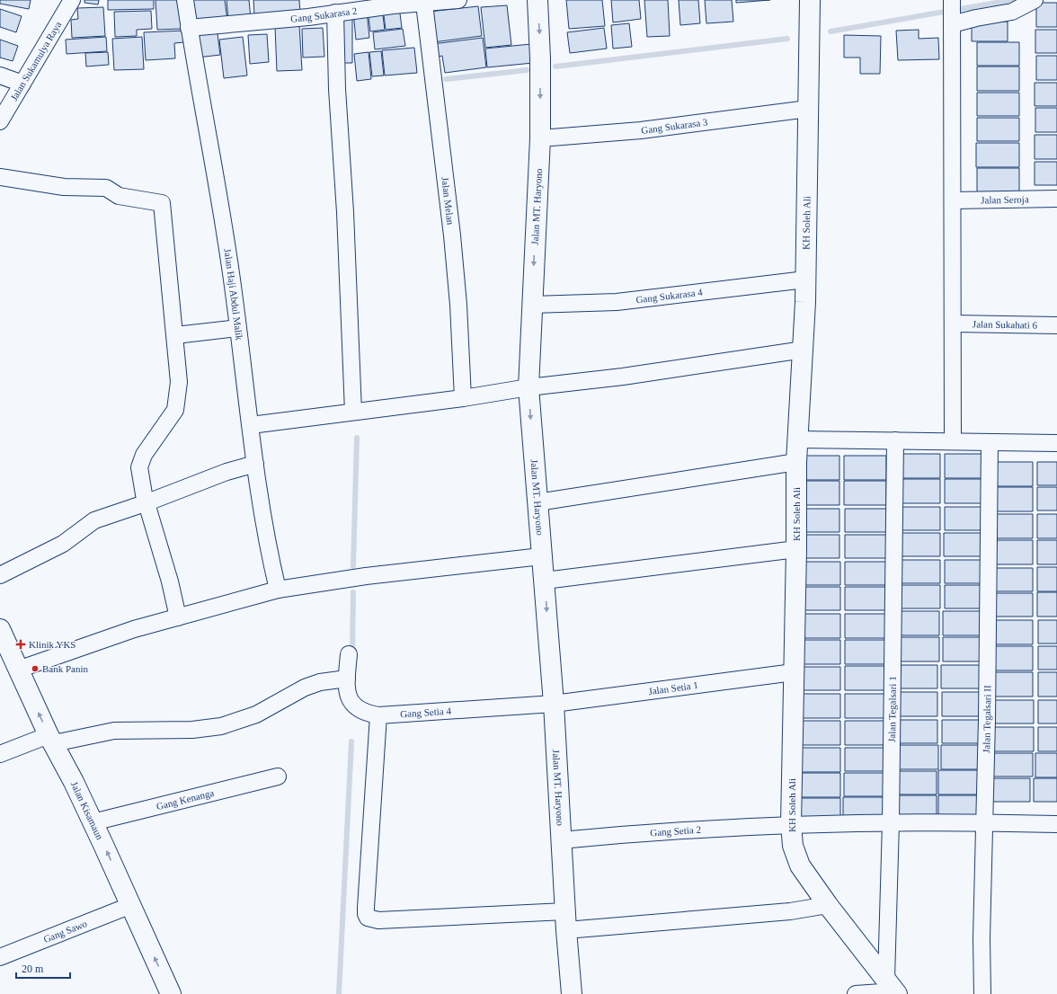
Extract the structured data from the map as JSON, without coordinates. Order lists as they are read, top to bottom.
{
  "streets": {
    "street": [
      "Gang Sukarasa 2",
      "Jalan Sukamulya Raya",
      "Gang Sukarasa 3",
      "Jalan Seroja",
      "Jalan Melan",
      "Jalan MT. Haryono",
      "KH Soleh Ali",
      "Jalan Haji Abdul Malik",
      "Gang Sukarasa 4",
      "Jalan Sukahati 6",
      "Jalan Setia 1",
      "Jalan Tegalsari 1",
      "Gang Setia 4",
      "Jalan Tegalsari II",
      "Gang Kenanga",
      "Jalan Kisamaun",
      "Gang Setia 2",
      "Gang Sawo"
    ]
  },
  "crossings": [
    ["Gang Sukarasa 2", "Jalan Melan"],
    ["Gang Sukarasa 2", "Jalan Haji Abdul Malik"],
    ["Gang Sukarasa 3", "Jalan MT. Haryono"],
    ["Gang Sukarasa 3", "KH Soleh Ali"],
    ["Jalan MT. Haryono", "Gang Sukarasa 4"],
    ["Jalan MT. Haryono", "Jalan Setia 1"],
    ["Jalan MT. Haryono", "Gang Setia 4"],
    ["Jalan MT. Haryono", "Gang Setia 2"],
    ["KH Soleh Ali", "Gang Sukarasa 4"],
    ["KH Soleh Ali", "Jalan Setia 1"],
    ["KH Soleh Ali", "Jalan Tegalsari 1"],
    ["KH Soleh Ali", "Gang Setia 2"],
    ["Jalan Setia 1", "Gang Setia 4"],
    ["Jalan Tegalsari 1", "Gang Setia 2"],
    ["Jalan Tegalsari II", "Gang Setia 2"],
    ["Gang Kenanga", "Jalan Kisamaun"],
    ["Jalan Kisamaun", "Gang Sawo"]
  ],
  "one_way": ["Jalan MT. Haryono", "Jalan Kisamaun"],
  "places": {
    "health": ["Klinik YKS"],
    "other": ["Bank Panin"]
  },
  "scale_bar": "20 m"
}
